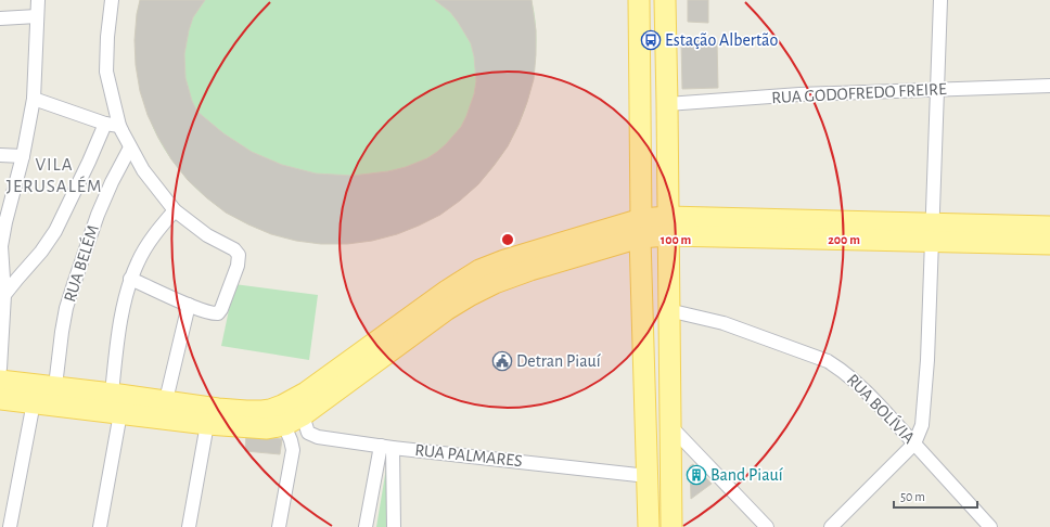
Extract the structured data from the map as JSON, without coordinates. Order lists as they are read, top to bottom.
{
  "streets": {
    "street": [
      "RUA GODOFREDO FREIRE",
      "RUA BELÉM",
      "RUA BOLÍVIA",
      "RUA PALMARES"
    ]
  },
  "districts": ["VILA JERUSALÉM"],
  "places": {
    "bus stop": ["Estação Albertão"],
    "public building": ["Detran Piauí"],
    "building": ["Band Piauí"]
  },
  "scale_bar": "50 m",
  "rings": ["100 m", "200 m"]
}
